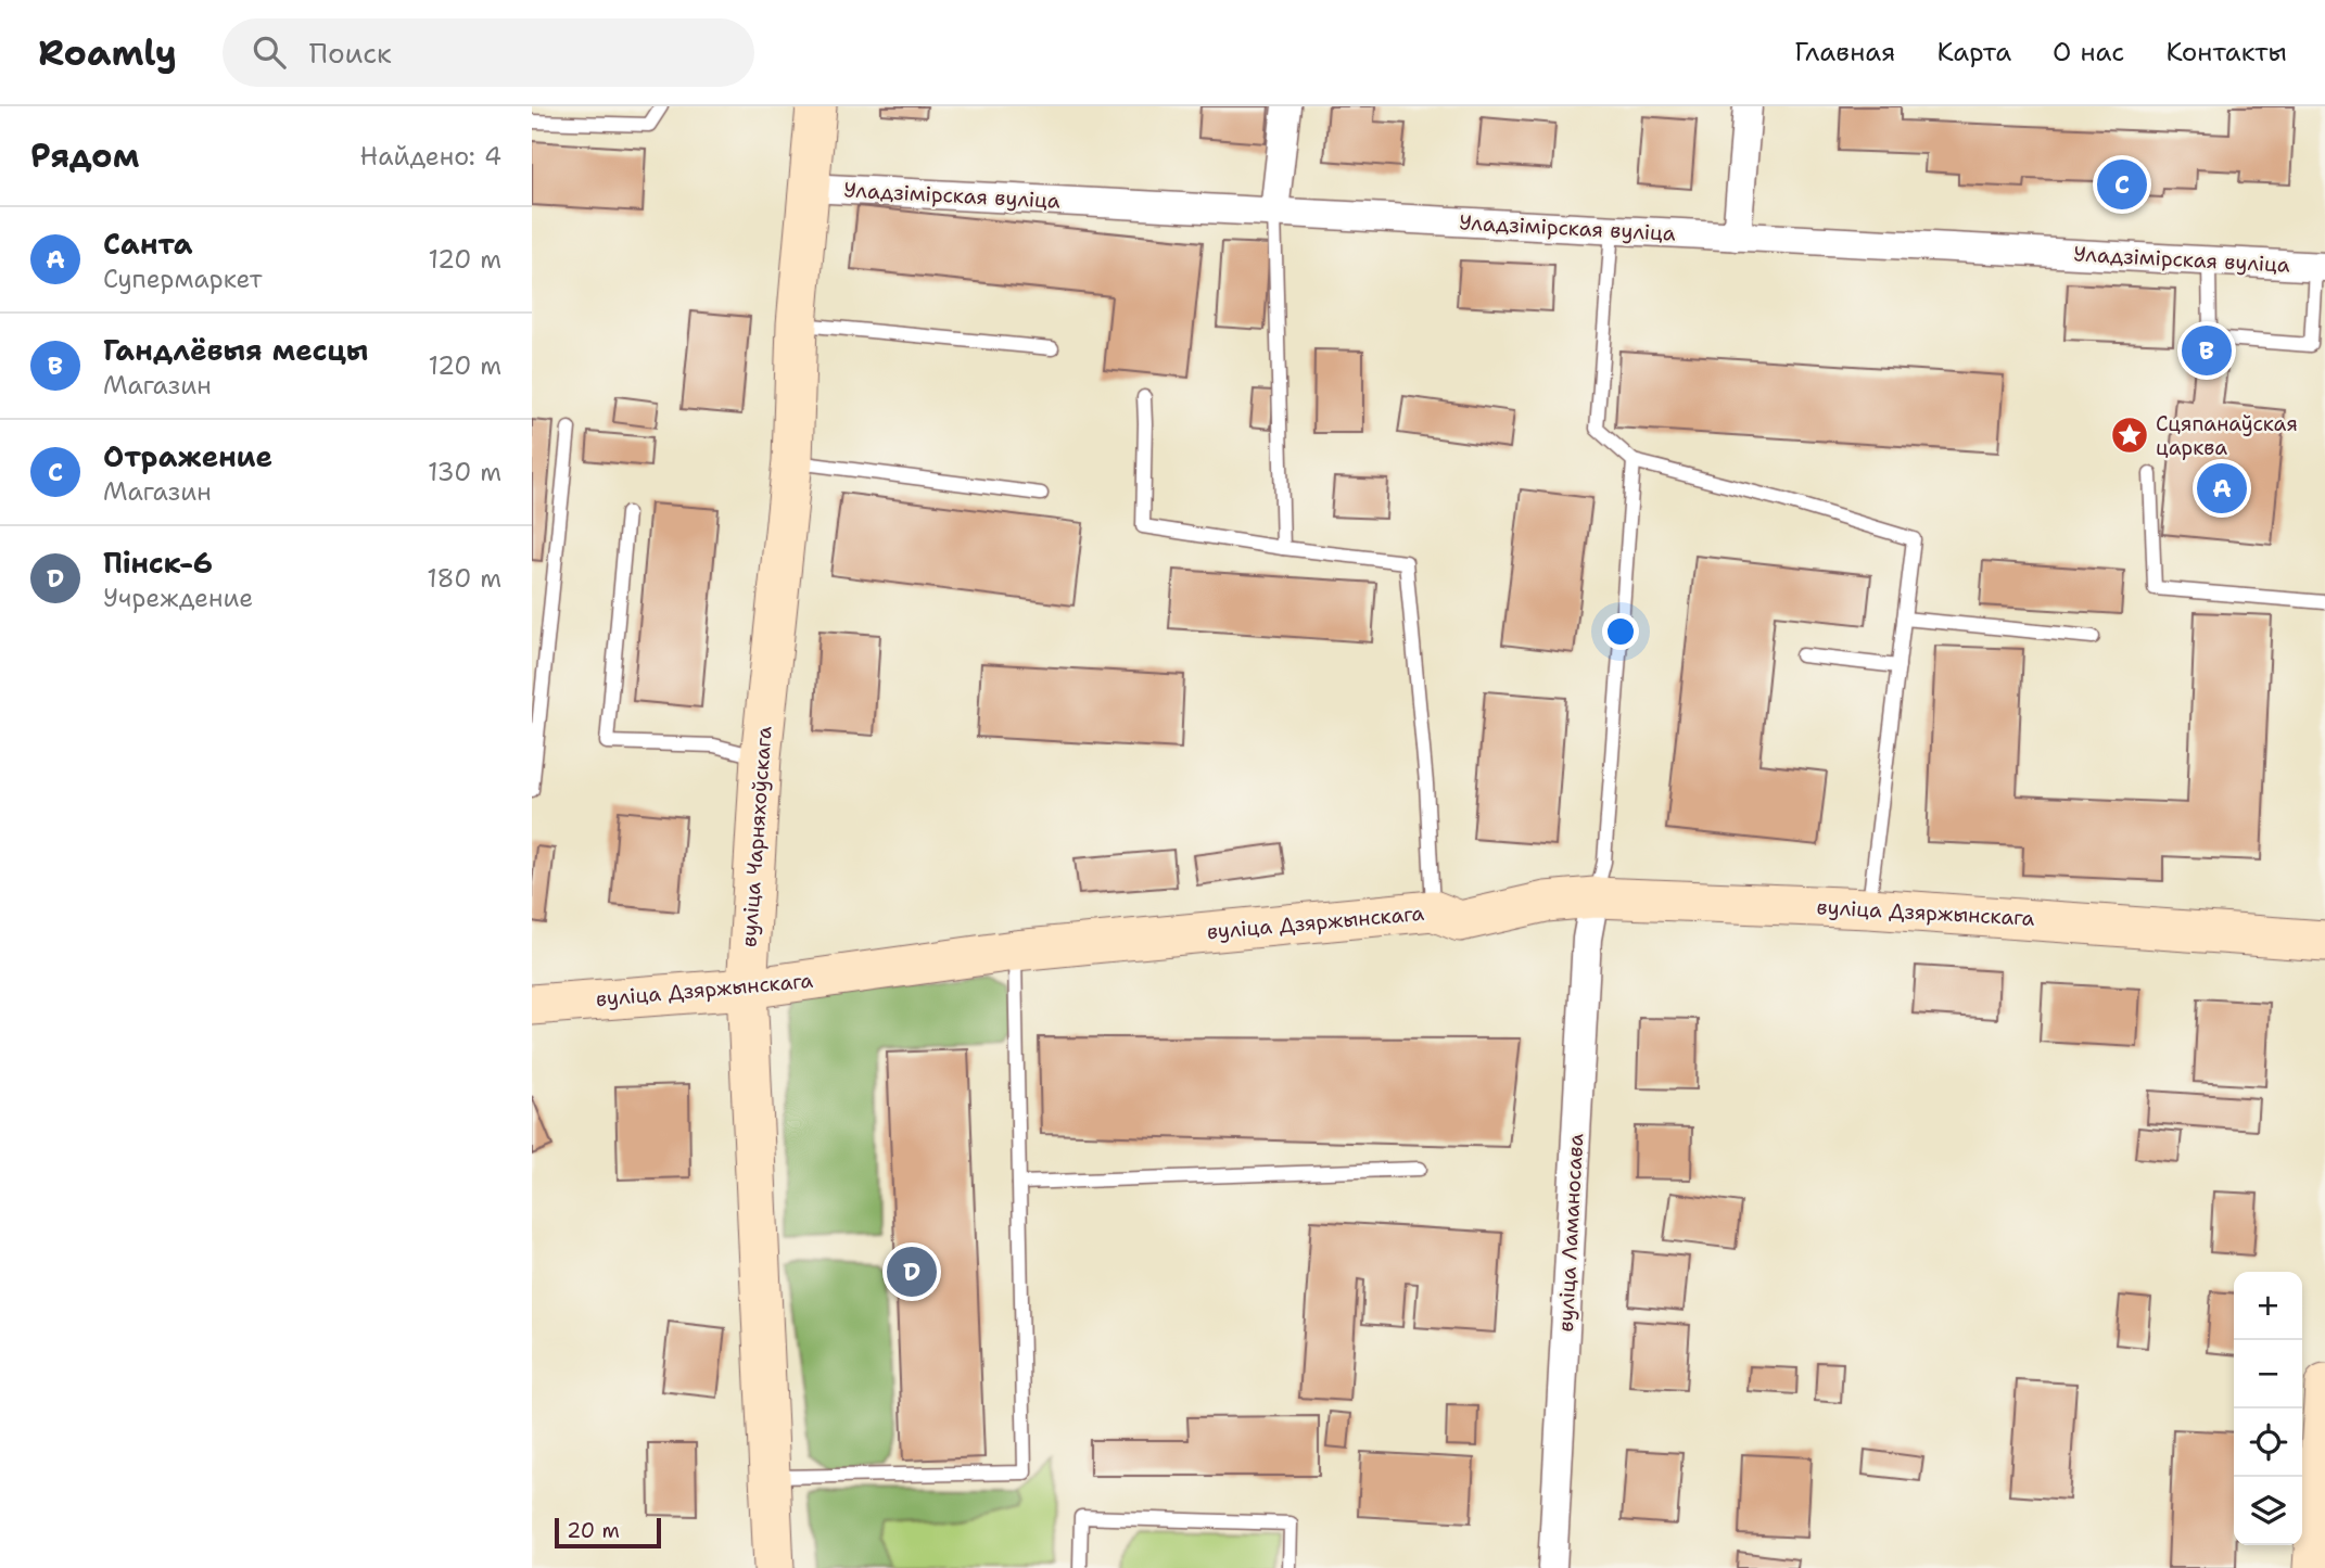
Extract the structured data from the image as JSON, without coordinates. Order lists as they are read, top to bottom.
{
  "streets": {
    "street": [
      "Уладзімірская вуліца",
      "вуліца Чарняхоўскага",
      "вуліца Дзяржынскага",
      "вуліца Ламаносава"
    ]
  },
  "crossings": [
    ["Уладзімірская вуліца", "вуліца Чарняхоўскага"],
    ["вуліца Чарняхоўскага", "вуліца Дзяржынскага"],
    ["вуліца Дзяржынскага", "вуліца Ламаносава"]
  ],
  "places": {
    "place": ["Сцяпанаўская царква"]
  },
  "scale_bar": "20 m",
  "page": {
    "header": "Roamly",
    "search": "Поиск",
    "nav": [
      "Главная",
      "Карта",
      "О нас",
      "Контакты"
    ],
    "heading": ["Рядом", "Найдено: 4"],
    "pins": [
      "C",
      "B",
      "A",
      "D"
    ],
    "list": [
      {
        "mark": "A",
        "name": "Санта",
        "note": "Супермаркет",
        "value": "120 m"
      },
      {
        "mark": "B",
        "name": "Гандлёвыя месцы",
        "note": "Магазин",
        "value": "120 m"
      },
      {
        "mark": "C",
        "name": "Отражение",
        "note": "Магазин",
        "value": "130 m"
      },
      {
        "mark": "D",
        "name": "Пінск-6",
        "note": "Учреждение",
        "value": "180 m"
      }
    ],
    "map_buttons": ["+", "−"],
    "scale": "20 m"
  }
}
